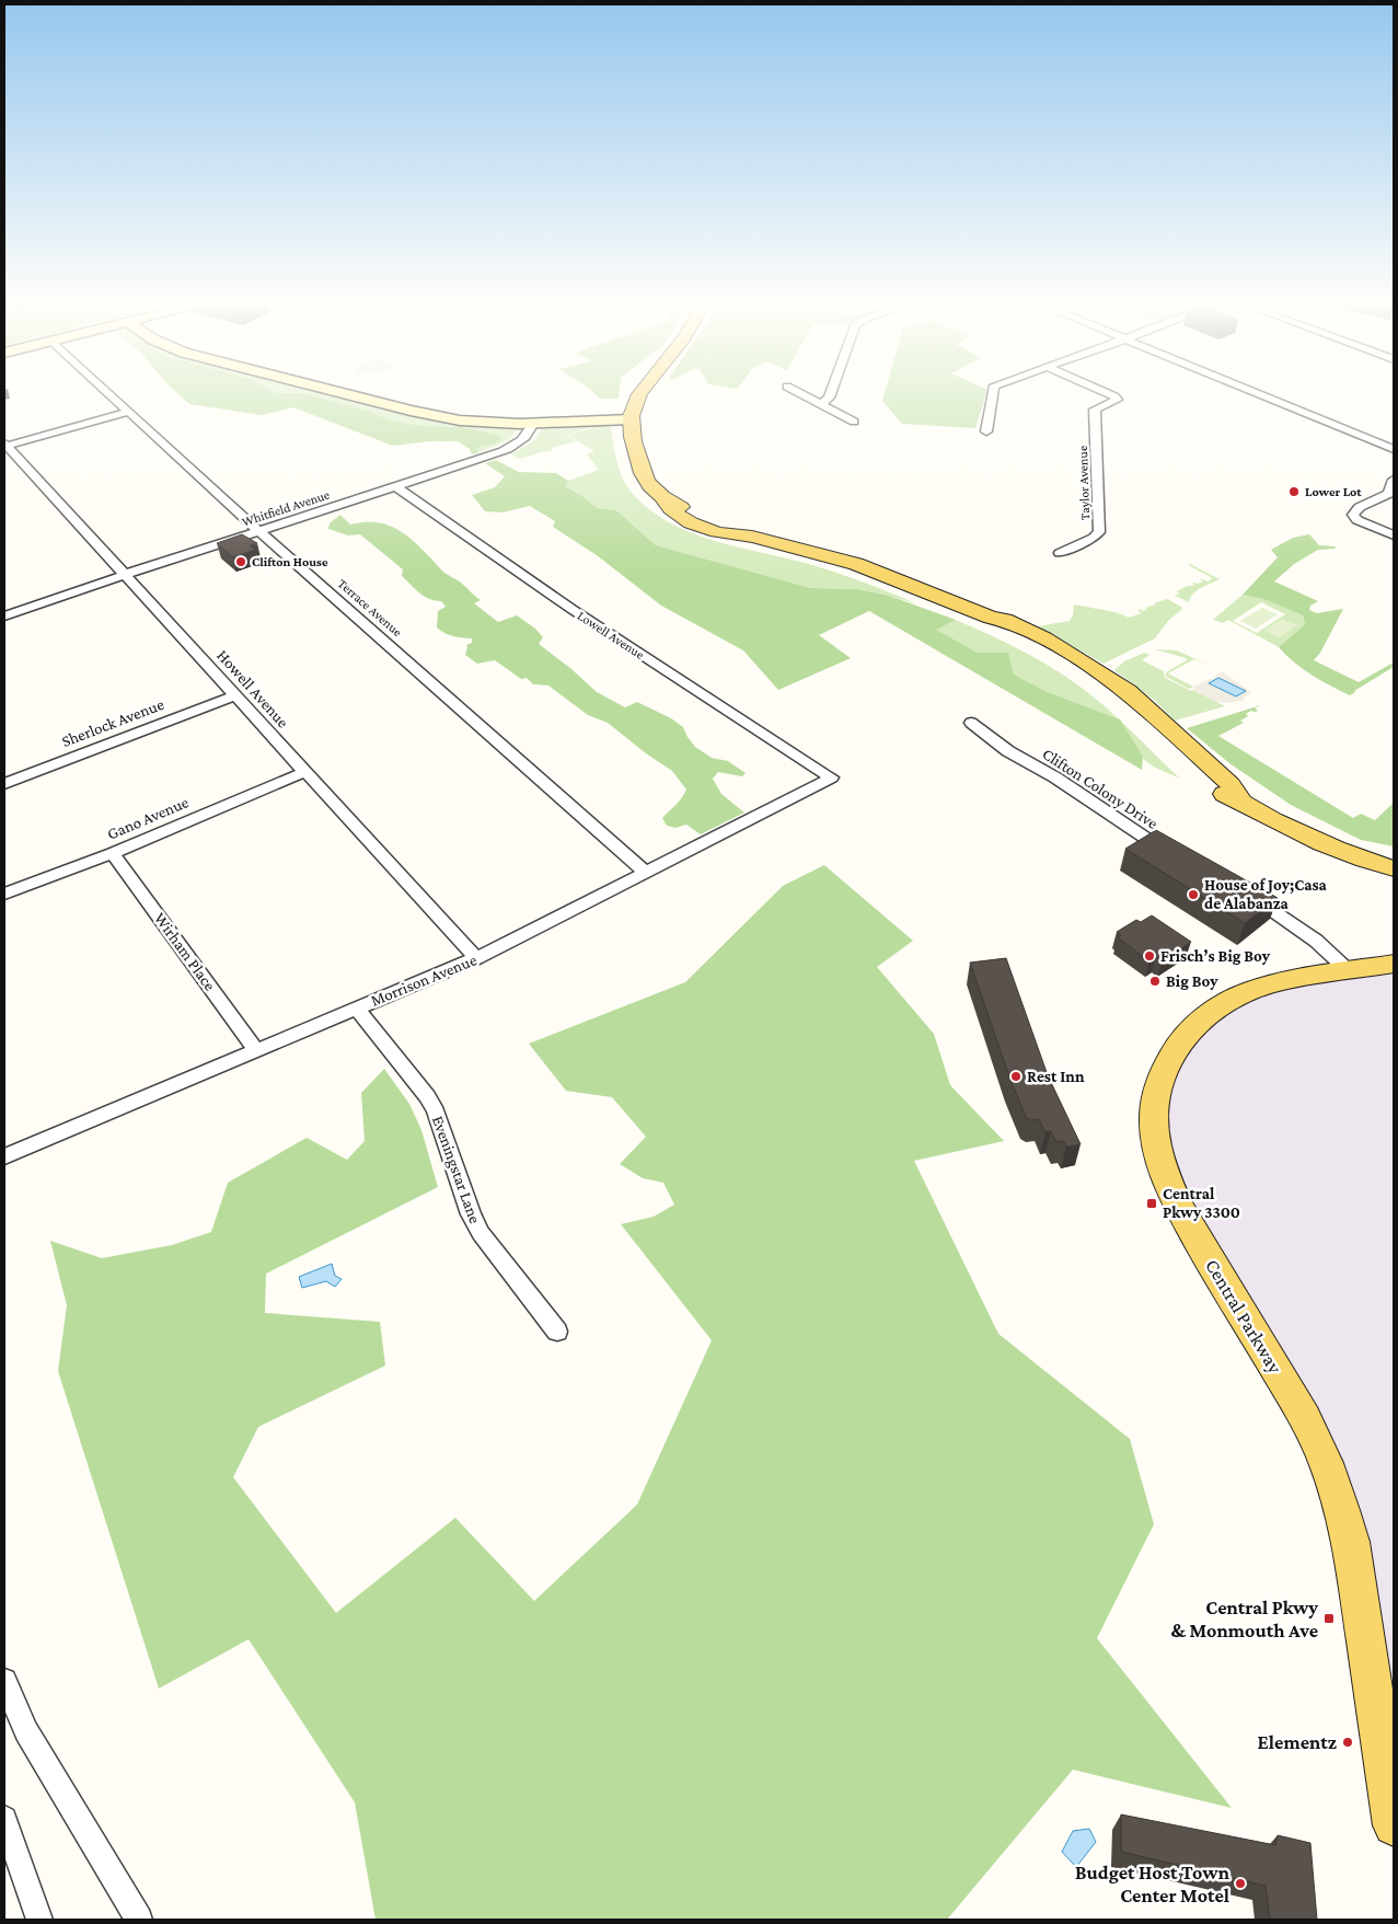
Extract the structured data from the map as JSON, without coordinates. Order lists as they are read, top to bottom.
{
  "streets": {
    "main road": ["Central Parkway"],
    "street": [
      "Taylor Avenue",
      "Whitfield Avenue",
      "Terrace Avenue",
      "Lowell Avenue",
      "Howell Avenue",
      "Sherlock Avenue",
      "Clifton Colony Drive",
      "Gano Avenue",
      "Wirham Place",
      "Morrison Avenue",
      "Eveningstar Lane"
    ]
  },
  "crossings": [
    ["Whitfield Avenue", "Terrace Avenue"],
    ["Whitfield Avenue", "Lowell Avenue"],
    ["Whitfield Avenue", "Howell Avenue"],
    ["Terrace Avenue", "Morrison Avenue"],
    ["Lowell Avenue", "Morrison Avenue"],
    ["Howell Avenue", "Sherlock Avenue"],
    ["Howell Avenue", "Gano Avenue"],
    ["Howell Avenue", "Morrison Avenue"],
    ["Gano Avenue", "Wirham Place"],
    ["Wirham Place", "Morrison Avenue"],
    ["Morrison Avenue", "Eveningstar Lane"]
  ],
  "places": {
    "other": [
      "Lower Lot",
      "Clifton House",
      "House of Joy;Casa de Alabanza",
      "Frisch’s Big Boy",
      "Big Boy",
      "Rest Inn",
      "Elementz",
      "Budget Host Town Center Motel"
    ],
    "transit": ["Central Pkwy 3300", "Central Pkwy & Monmouth Ave"]
  }
}
